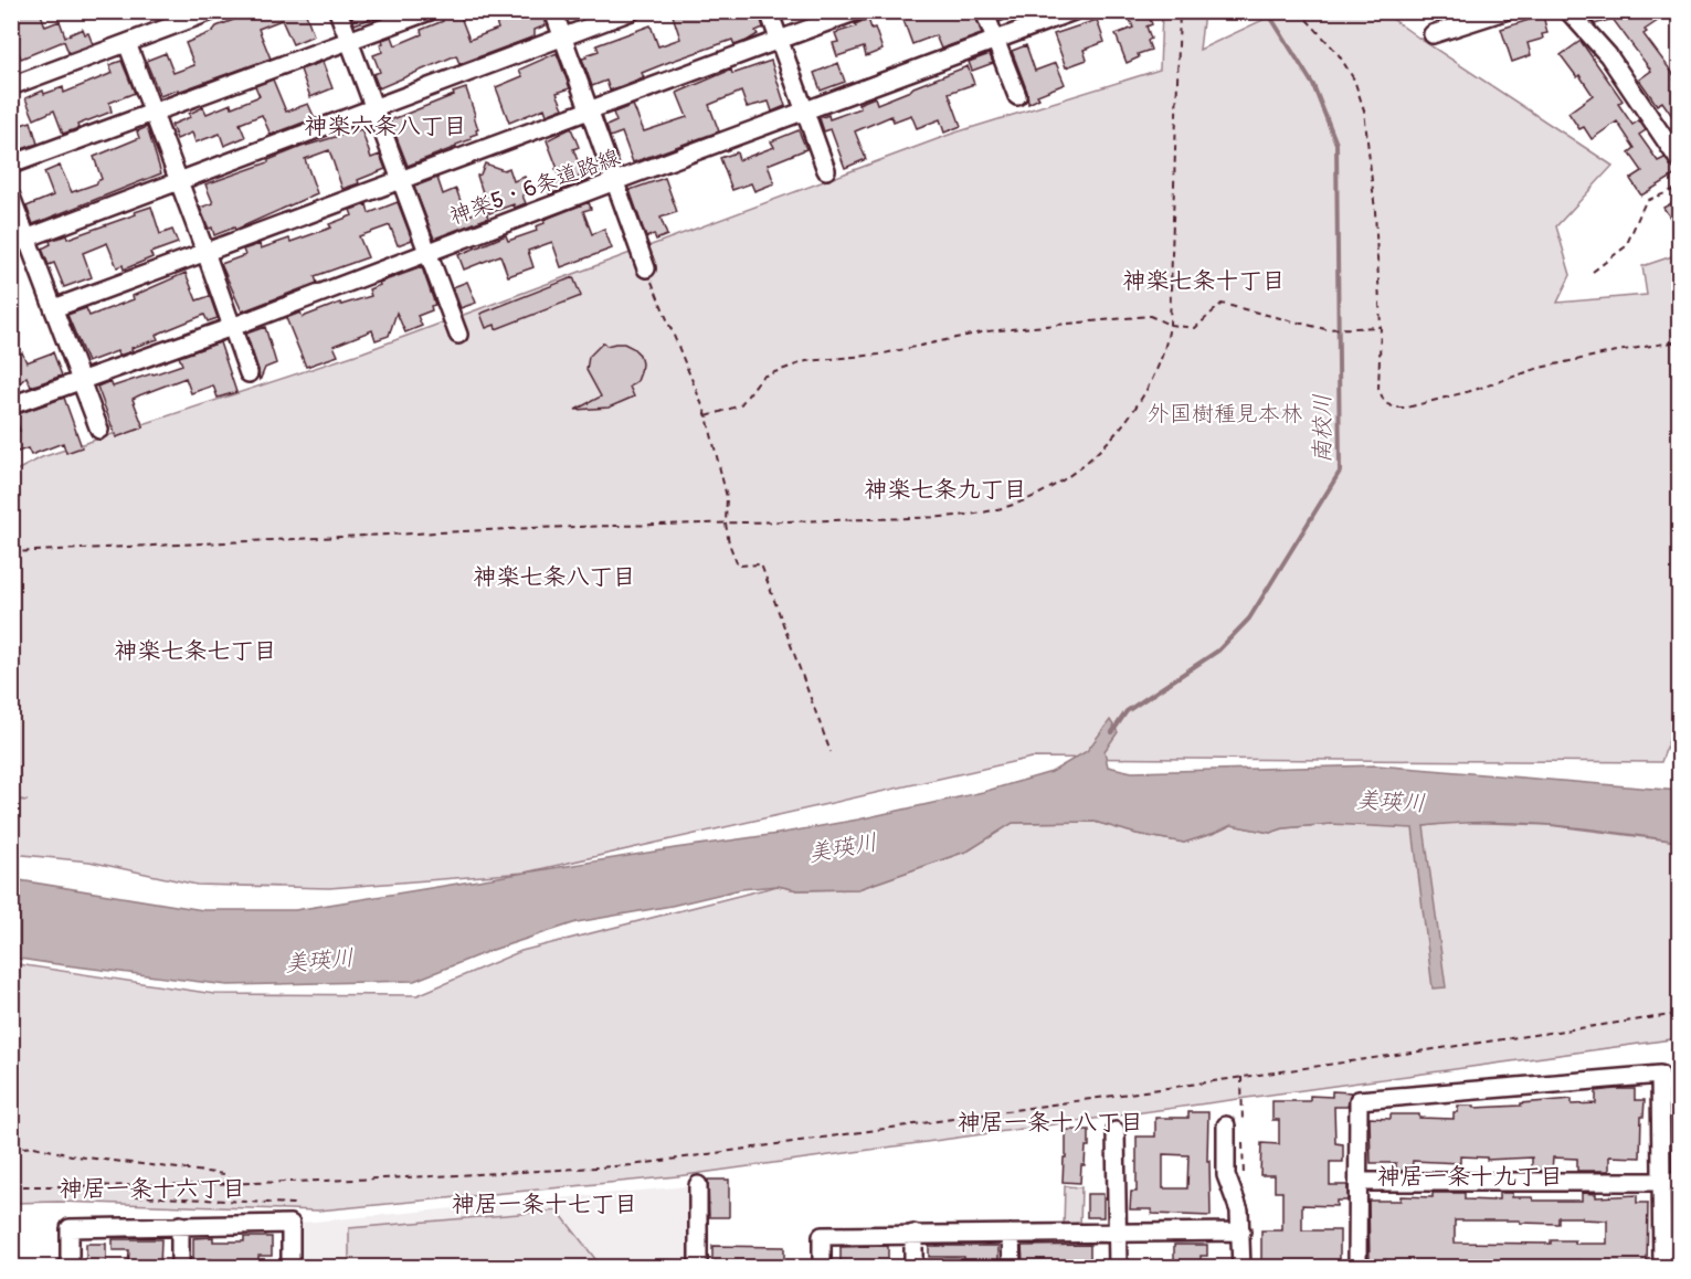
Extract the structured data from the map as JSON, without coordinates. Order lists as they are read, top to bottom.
{
  "streets": {
    "street": ["神楽5・6条道路線"]
  },
  "districts": [
    "神楽六条八丁目",
    "神楽七条十丁目",
    "神楽七条九丁目",
    "神楽七条八丁目",
    "神楽七条七丁目",
    "神居一条十八丁目",
    "神居一条十九丁目",
    "神居一条十六丁目",
    "神居一条十七丁目"
  ],
  "water": ["南校川", "美瑛川"],
  "parks": ["外国樹種見本林"]
}
